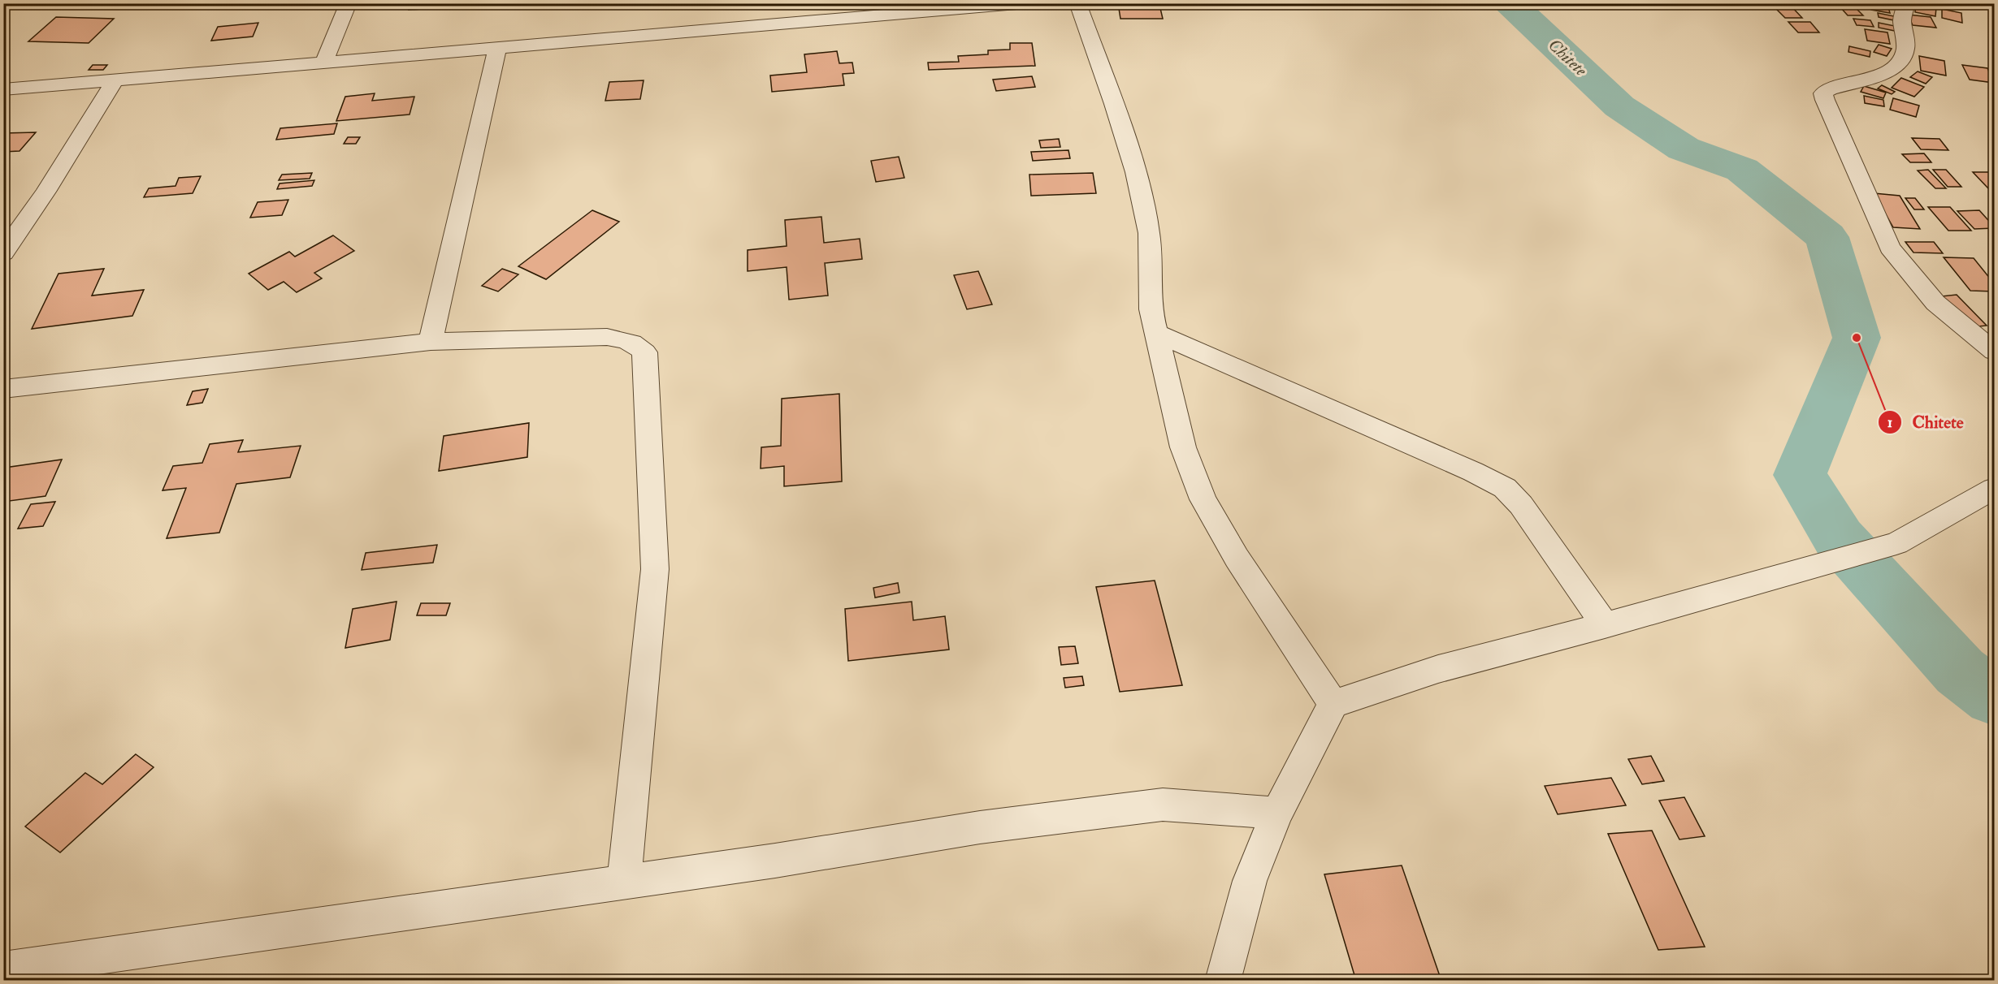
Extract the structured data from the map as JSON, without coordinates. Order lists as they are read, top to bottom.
{
  "water": ["Chitete"],
  "places": ["Chitete"]
}
